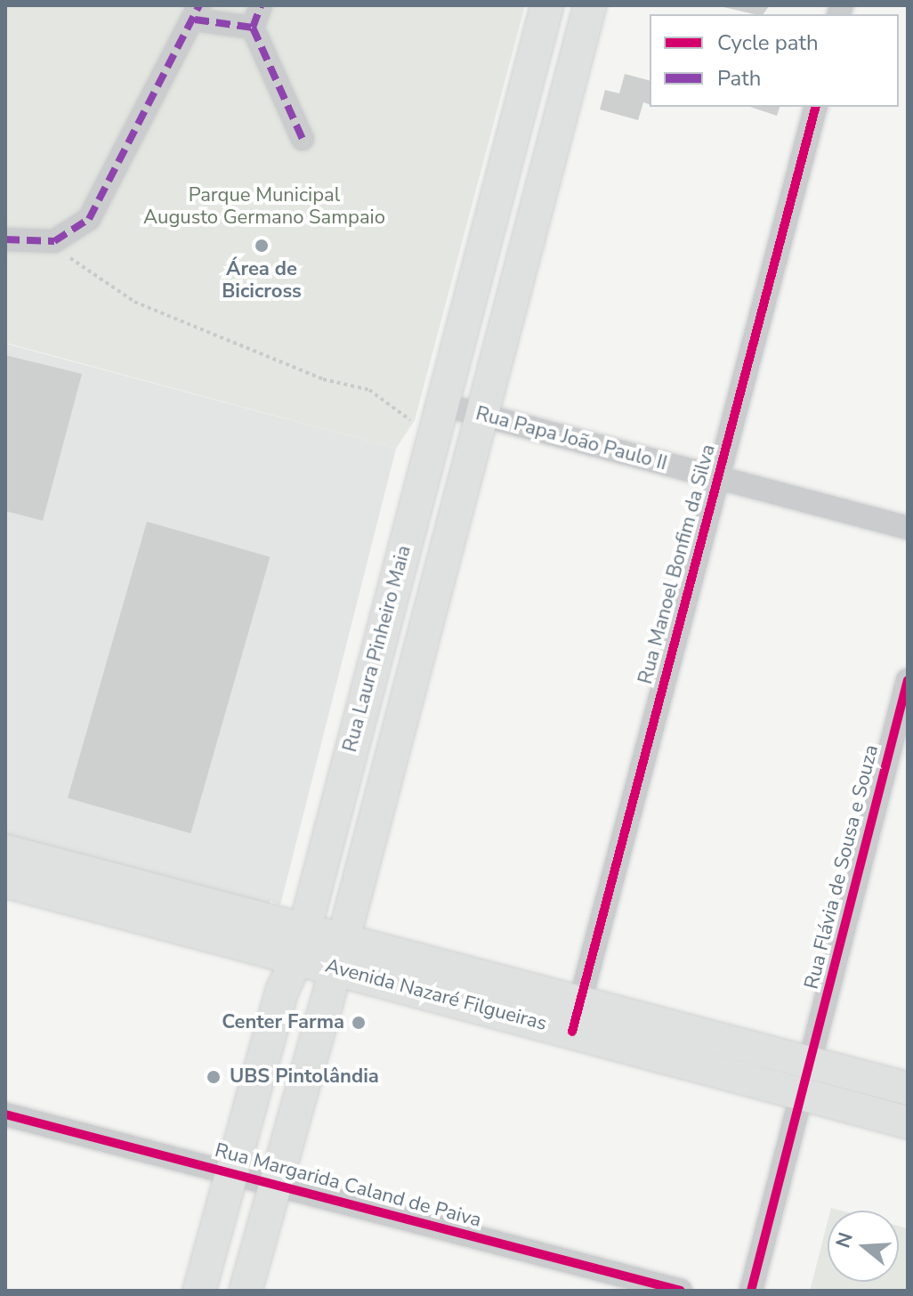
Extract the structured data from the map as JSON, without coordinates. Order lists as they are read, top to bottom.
{
  "streets": {
    "main road": ["Rua Laura Pinheiro Maia", "Avenida Nazaré Filgueiras"],
    "street": [
      "Rua Papa João Paulo II",
      "Rua Manoel Bonfim da Silva",
      "Rua Flávia de Sousa e Souza",
      "Rua Margarida Caland de Paiva"
    ]
  },
  "crossings": [
    ["Rua Papa João Paulo II", "Rua Manoel Bonfim da Silva"],
    ["Rua Papa João Paulo II", "Rua Laura Pinheiro Maia"],
    ["Rua Manoel Bonfim da Silva", "Avenida Nazaré Filgueiras"],
    ["Rua Laura Pinheiro Maia", "Avenida Nazaré Filgueiras"],
    ["Rua Laura Pinheiro Maia", "Rua Margarida Caland de Paiva"],
    ["Rua Flávia de Sousa e Souza", "Avenida Nazaré Filgueiras"]
  ],
  "parks": ["Parque Municipal Augusto Germano Sampaio"],
  "places": ["Área de Bicicross", "Center Farma", "UBS Pintolândia"],
  "legend": ["Cycle path", "Path"],
  "north": "left"
}
